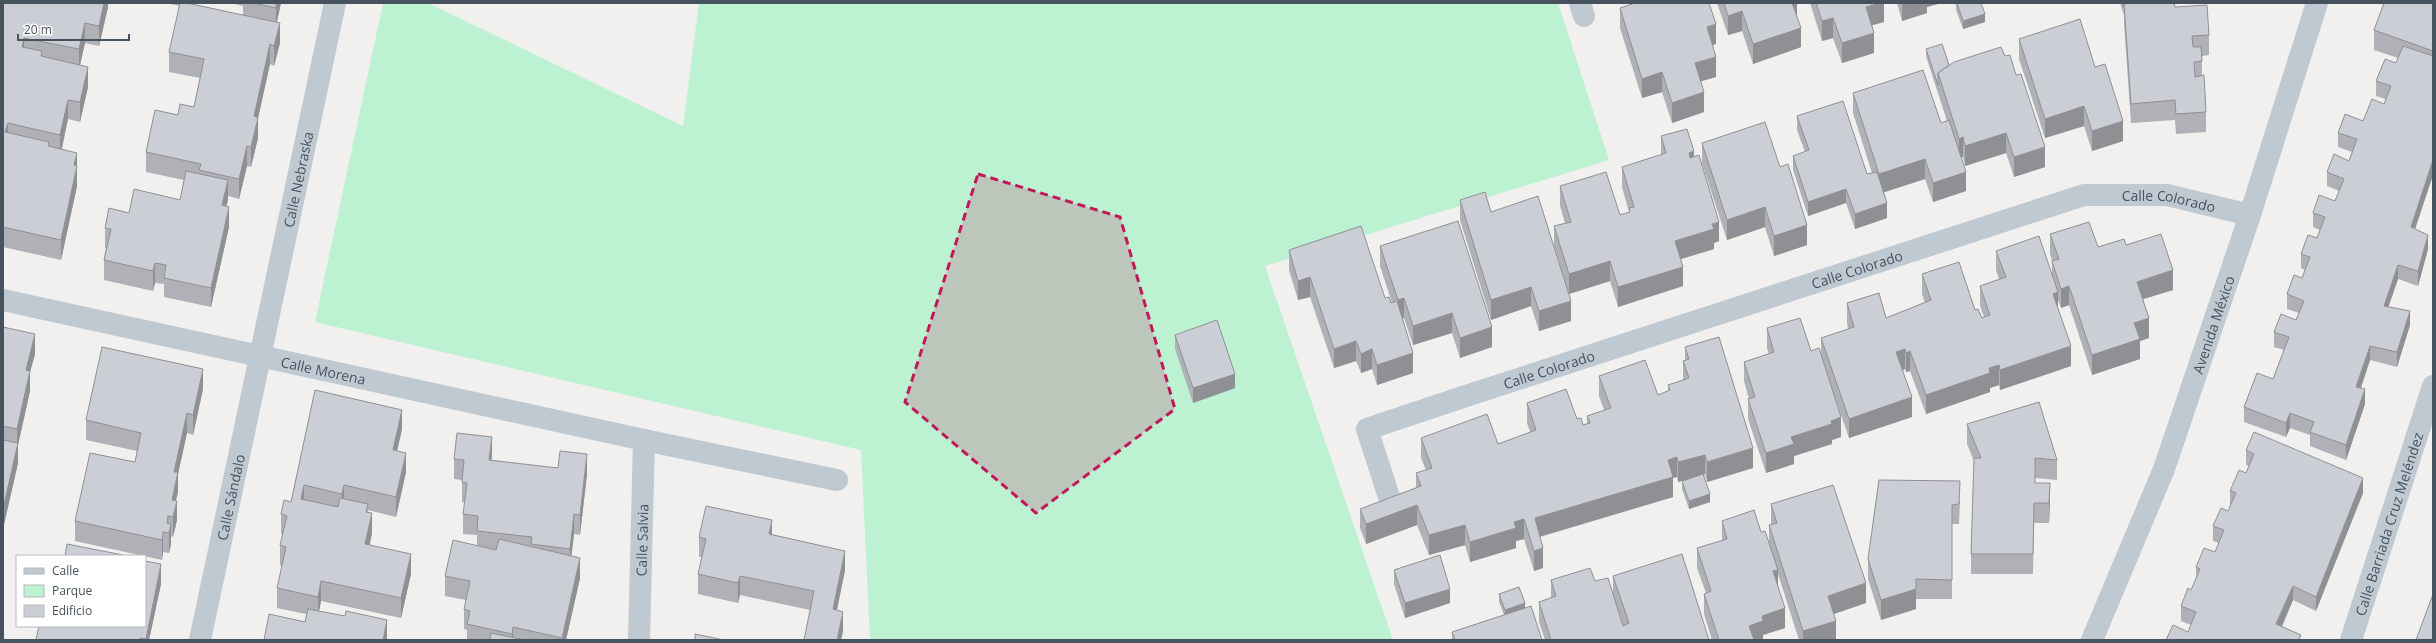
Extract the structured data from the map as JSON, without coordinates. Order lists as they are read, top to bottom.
{
  "streets": {
    "street": [
      "Calle Nebraska",
      "Calle Colorado",
      "Avenida México",
      "Calle Morena",
      "Calle Sándalo",
      "Calle Barriada Cruz Meléndez",
      "Calle Salvia"
    ]
  },
  "crossings": [
    ["Calle Nebraska", "Calle Morena"],
    ["Calle Nebraska", "Calle Sándalo"],
    ["Calle Colorado", "Avenida México"],
    ["Calle Morena", "Calle Sándalo"],
    ["Calle Morena", "Calle Salvia"]
  ],
  "legend": ["Calle", "Parque", "Edificio"],
  "scale_bar": "20 m"
}
